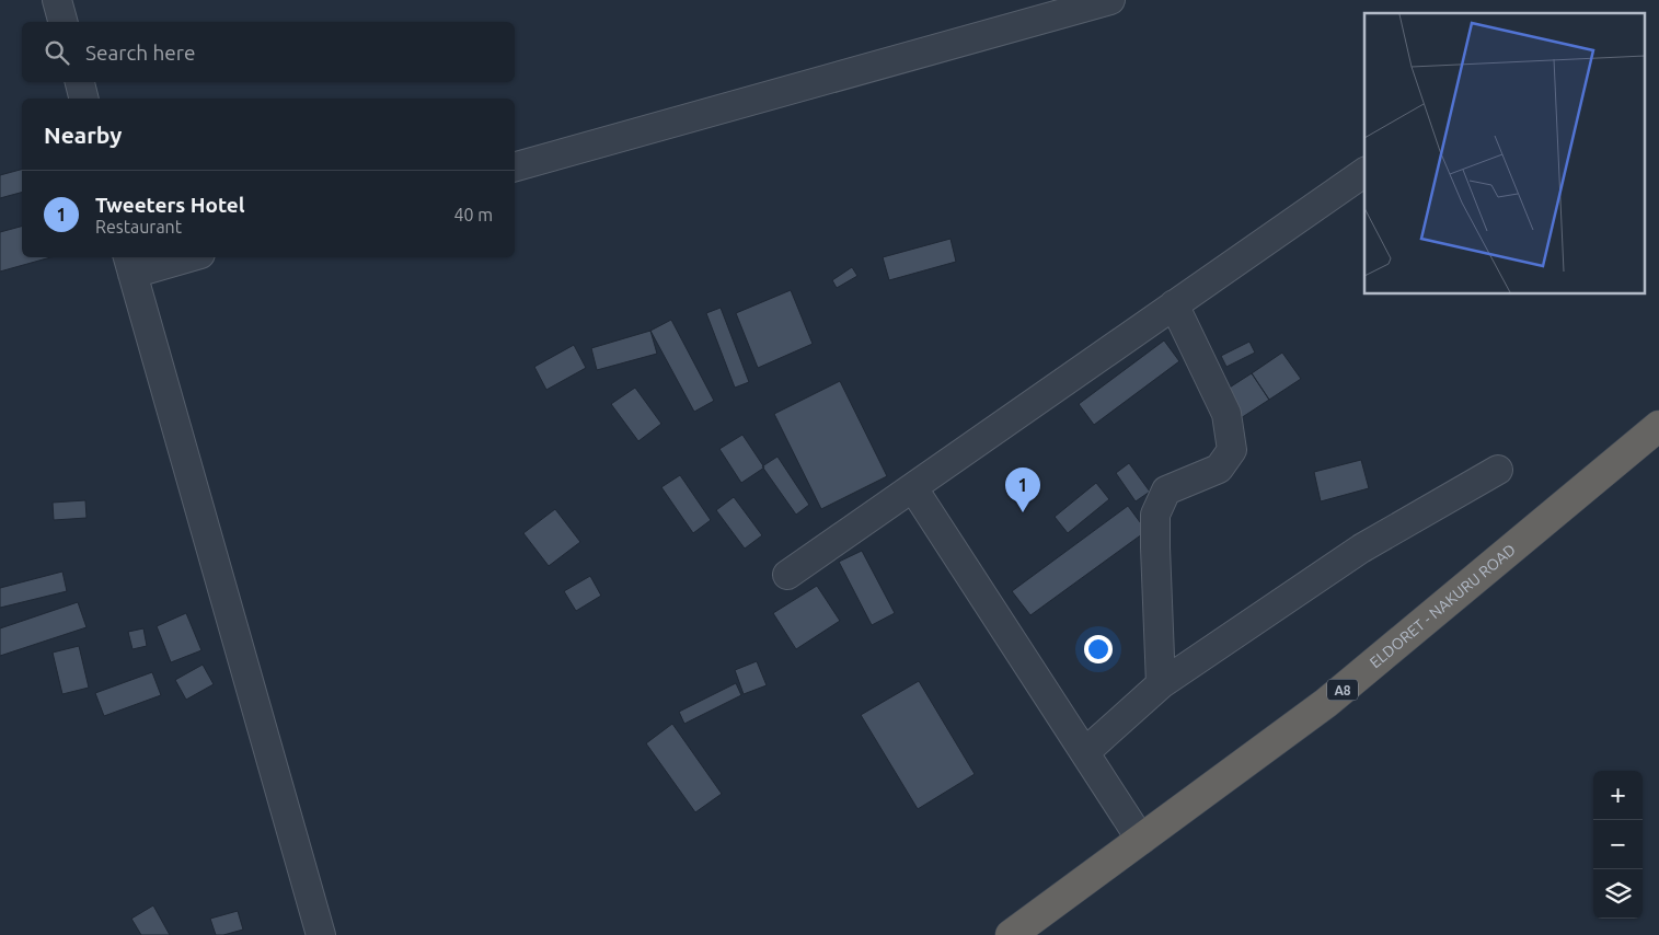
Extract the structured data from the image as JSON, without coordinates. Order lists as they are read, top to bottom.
{
  "streets": {
    "highway": ["ELDORET - NAKURU ROAD", "A8"]
  },
  "page": {
    "search": "Search here",
    "heading": "Nearby",
    "list": [
      {
        "mark": "1",
        "name": "Tweeters Hotel",
        "note": "Restaurant",
        "value": "40 m"
      }
    ],
    "pins": "1",
    "map_buttons": ["+", "−"]
  }
}
